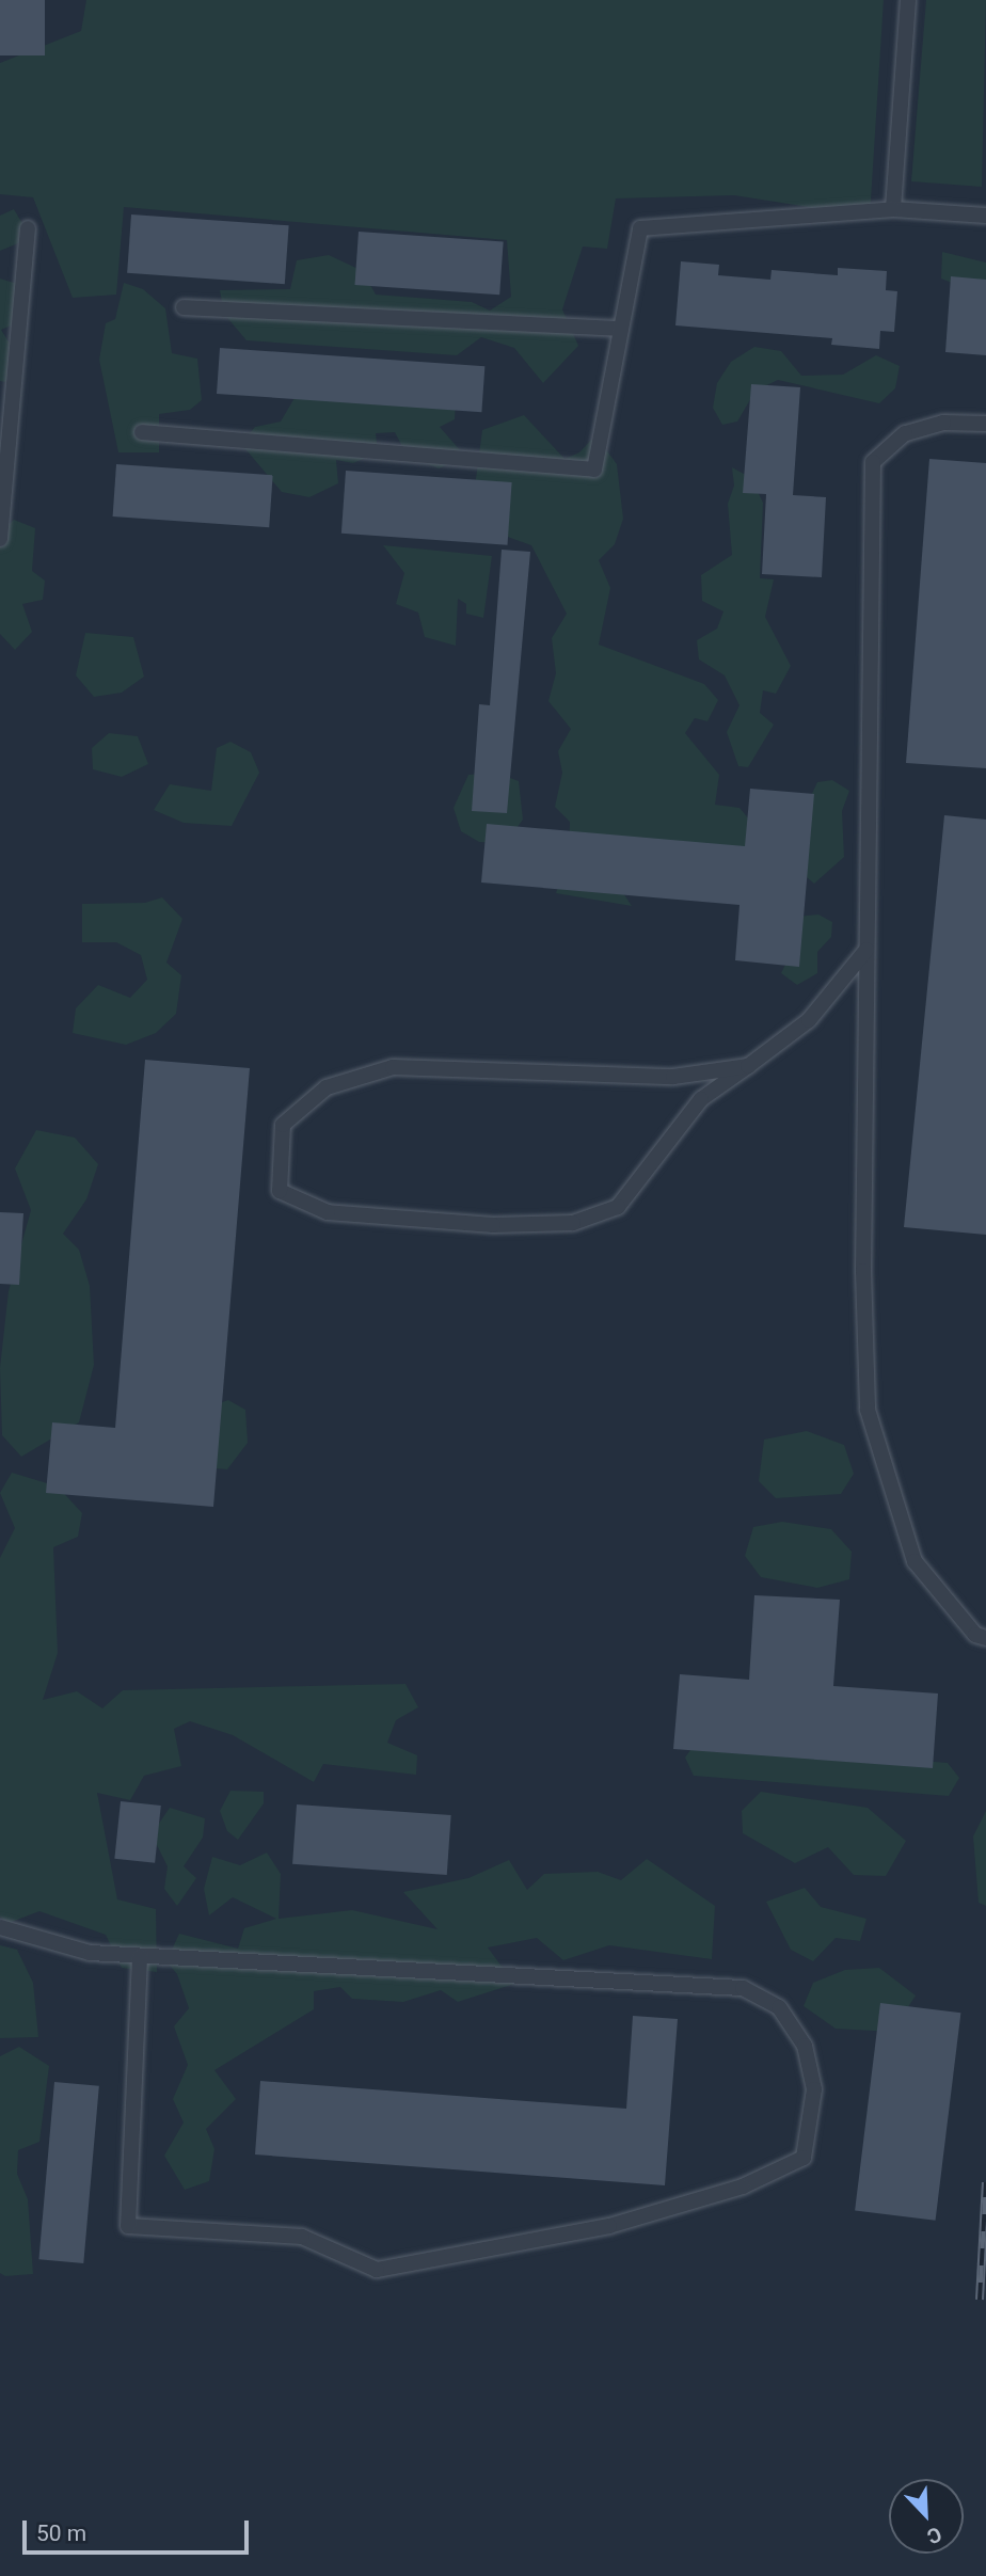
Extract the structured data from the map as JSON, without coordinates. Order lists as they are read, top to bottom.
{
  "scale_bar": "50 m",
  "north": "bottom right"
}
